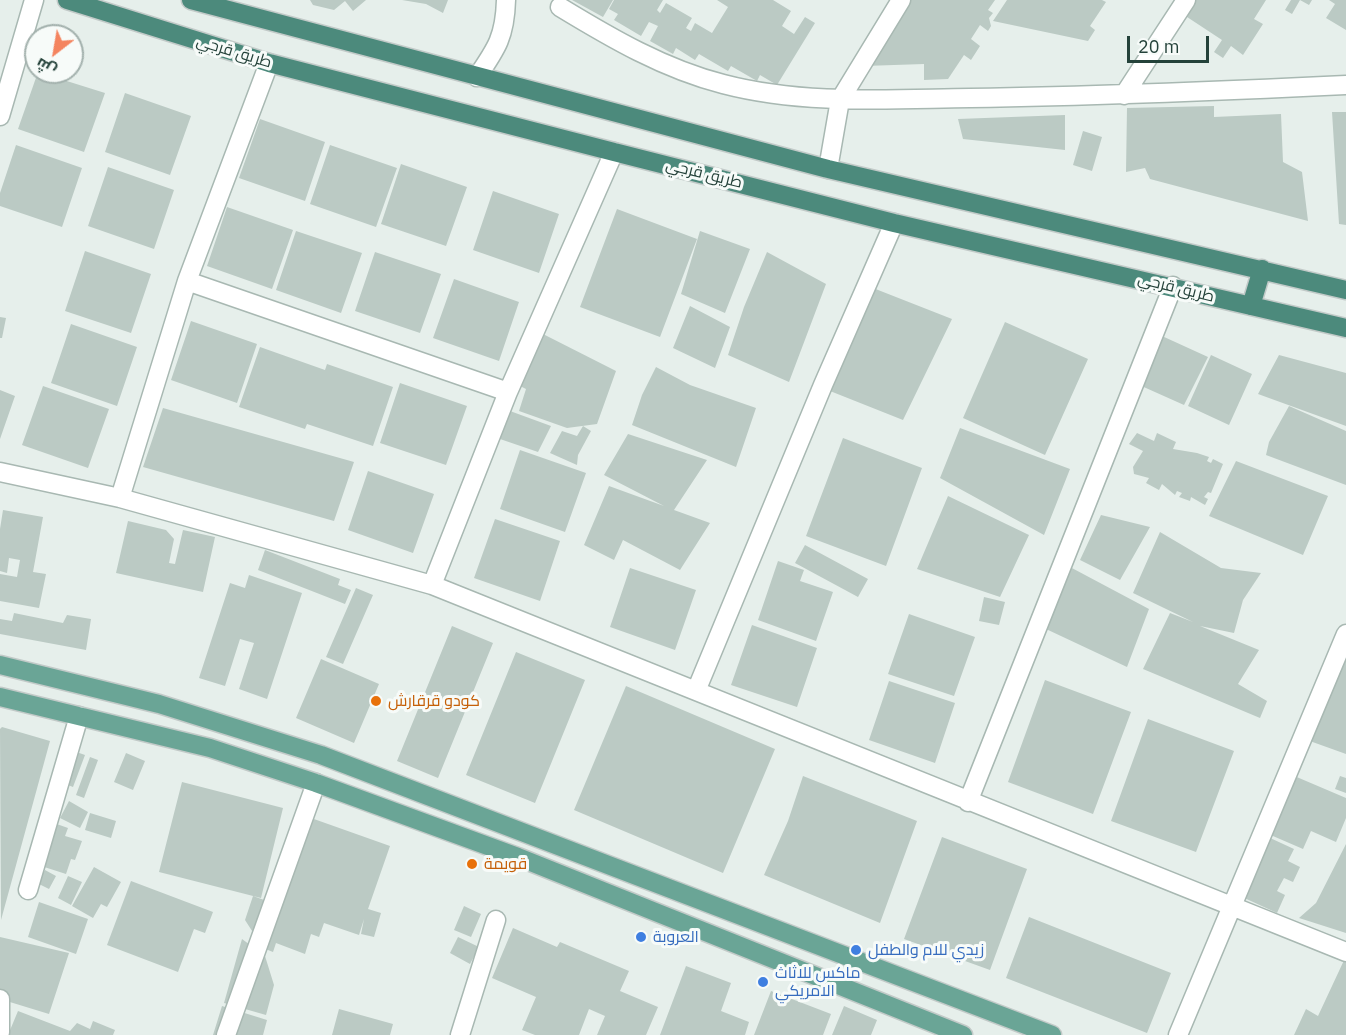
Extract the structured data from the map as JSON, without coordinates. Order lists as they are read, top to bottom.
{
  "streets": {
    "highway": ["طريق قرجي"]
  },
  "places": [
    "كودو قرقارش",
    "قويمة",
    "العروبة",
    "زيدي للام والطفل",
    "ماكس للاثاث الامريكي"
  ],
  "scale_bar": "20 m",
  "north": "bottom left"
}
